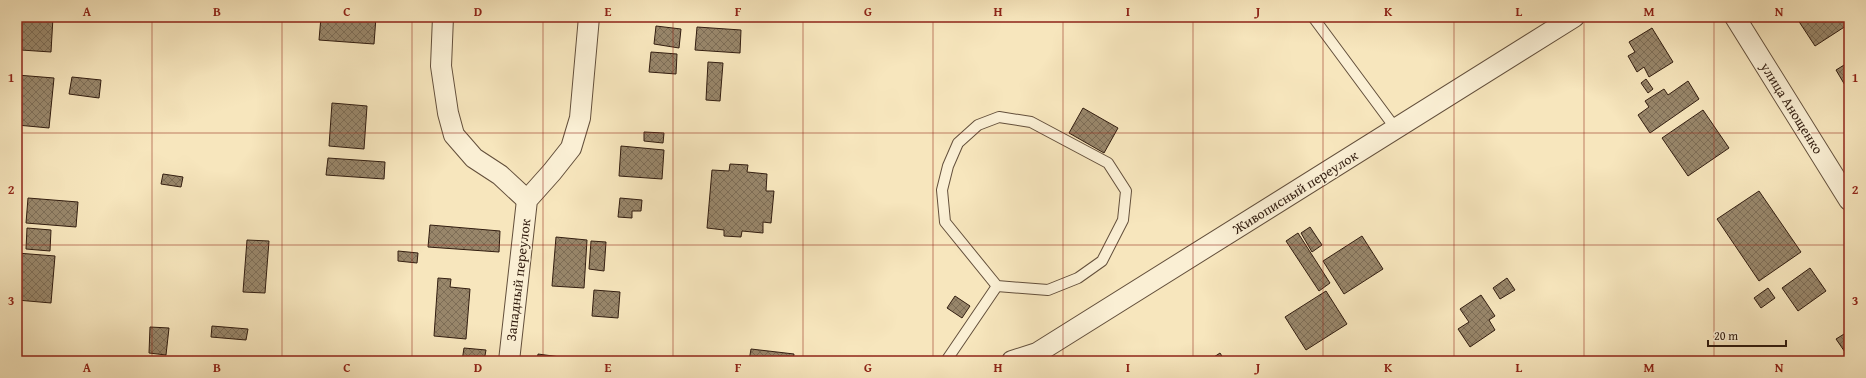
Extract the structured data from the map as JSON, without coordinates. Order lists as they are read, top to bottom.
{
  "streets": {
    "street": ["улица Анощенко", "Живописный переулок", "Западный переулок"]
  },
  "scale_bar": "20 m",
  "grid": {
    "columns": [
      "A",
      "B",
      "C",
      "D",
      "E",
      "F",
      "G",
      "H",
      "I",
      "J",
      "K",
      "L",
      "M",
      "N"
    ],
    "rows": ["1", "2", "3"]
  }
}
